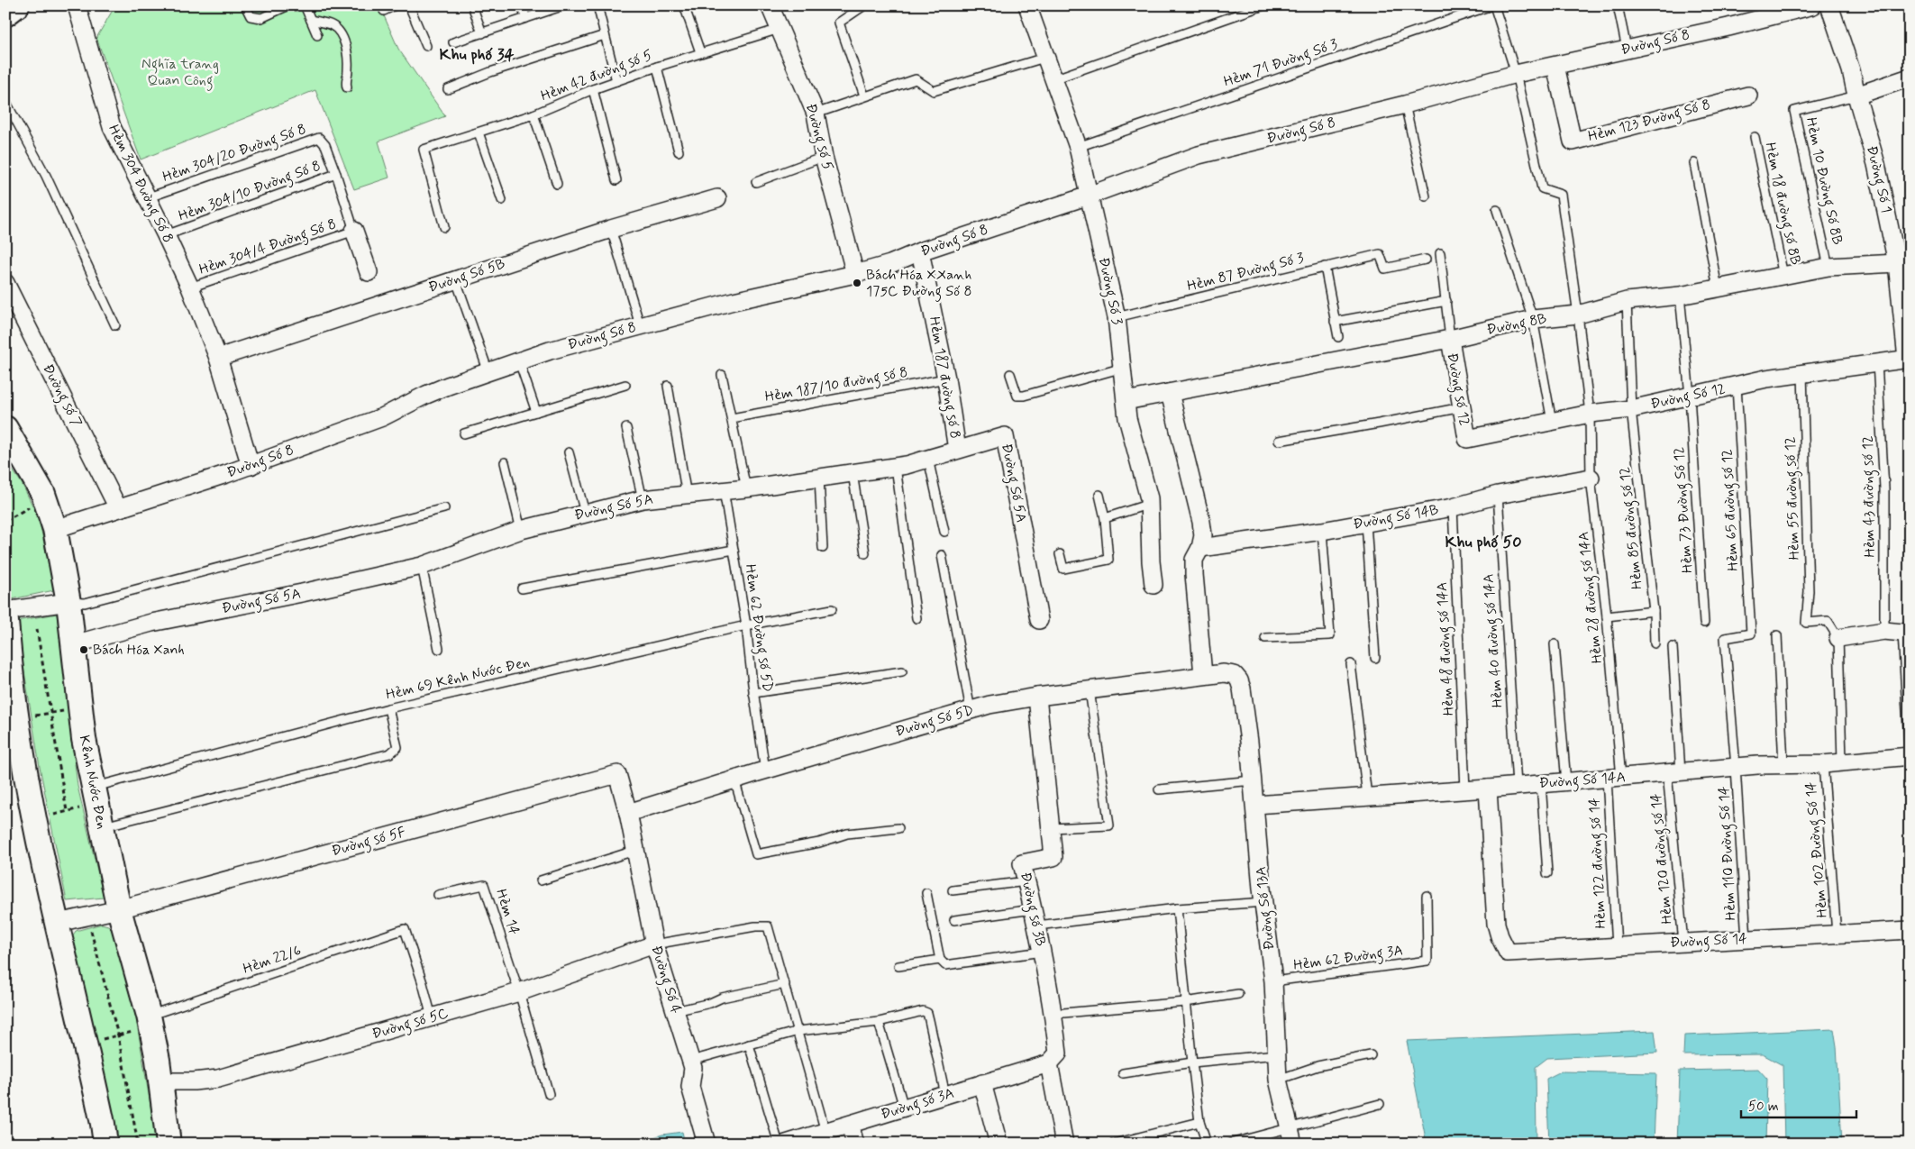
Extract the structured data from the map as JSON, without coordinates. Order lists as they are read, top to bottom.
{
  "streets": {
    "street": [
      "Đường Số 8",
      "Hẻm 123 Đường Số 8",
      "Đường số 5",
      "Đường Số 1",
      "Hẻm 304 Đường Số 8",
      "Đường Số 5B",
      "Đường Số 3",
      "Đường 8B",
      "Hẻm 187 đường số 8",
      "Đường số 12",
      "Đường số 7",
      "Đường Số 12",
      "Đường Số 5A",
      "Đường Số 14B",
      "Đường Số 5D",
      "Đường Số 14A",
      "Kênh Nước Đen",
      "Đường số 5F",
      "Đường Số 13A",
      "Đường số 3B",
      "Đường Số 14",
      "Đường Số 4",
      "Đường số 5C",
      "Đường số 3A"
    ],
    "lane": [
      "Hẻm 71 Đường Số 3",
      "Hẻm 42 đường số 5",
      "Hẻm 304/20 Đường Số 8",
      "Hẻm 10 Đường Số 8B",
      "Hẻm 304/10 Đường Số 8",
      "Hẻm 18 đường số 8B",
      "Hẻm 304/4 Đường Số 8",
      "Hẻm 87 Đường Số 3",
      "Hẻm 187/10 đường số 8",
      "Hẻm 43 đường số 12",
      "Hẻm 55 đường số 12",
      "Hẻm 73 Đường Số 12",
      "Hẻm 65 đường số 12",
      "Hẻm 85 đường số 12",
      "Hẻm 28 đường số 14A",
      "Hẻm 62 Đường số 5D",
      "Hẻm 40 đường số 14A",
      "Hẻm 48 đường số 14A",
      "Hẻm 69 Kênh Nước Đen",
      "Hẻm 102 Đường Số 14",
      "Hẻm 110 Đường Số 14",
      "Hẻm 120 đường số 14",
      "Hẻm 122 đường số 14",
      "Hẻm 14",
      "Hẻm 62 Đường 3A",
      "Hẻm 22/6"
    ]
  },
  "crossings": [
    ["Đường Số 8", "Hẻm 123 Đường Số 8"],
    ["Đường Số 8", "Đường số 5"],
    ["Đường Số 8", "Đường Số 3"],
    ["Đường Số 8", "Hẻm 187 đường số 8"],
    ["Đường Số 8", "Đường số 7"],
    ["Đường Số 8", "Hẻm 28 đường số 14A"],
    ["Đường Số 8", "Kênh Nước Đen"],
    ["Hẻm 71 Đường Số 3", "Đường Số 3"],
    ["Hẻm 42 đường số 5", "Đường số 5"],
    ["Hẻm 304/20 Đường Số 8", "Hẻm 304 Đường Số 8"],
    ["Hẻm 304/20 Đường Số 8", "Hẻm 304/10 Đường Số 8"],
    ["Đường Số 1", "Hẻm 10 Đường Số 8B"],
    ["Đường Số 1", "Đường 8B"],
    ["Đường Số 1", "Đường Số 12"],
    ["Hẻm 10 Đường Số 8B", "Đường 8B"],
    ["Hẻm 304 Đường Số 8", "Hẻm 304/10 Đường Số 8"],
    ["Hẻm 304 Đường Số 8", "Hẻm 304/4 Đường Số 8"],
    ["Hẻm 304 Đường Số 8", "Đường Số 5B"],
    ["Hẻm 304/10 Đường Số 8", "Hẻm 304/4 Đường Số 8"],
    ["Hẻm 18 đường số 8B", "Đường 8B"],
    ["Hẻm 87 Đường Số 3", "Đường Số 3"],
    ["Đường Số 3", "Đường 8B"],
    ["Đường 8B", "Đường số 12"],
    ["Đường 8B", "Hẻm 73 Đường Số 12"],
    ["Đường 8B", "Hẻm 85 đường số 12"],
    ["Đường 8B", "Hẻm 28 đường số 14A"],
    ["Hẻm 187 đường số 8", "Hẻm 187/10 đường số 8"],
    ["Hẻm 187 đường số 8", "Đường Số 5A"],
    ["Đường số 12", "Đường Số 12"],
    ["Đường Số 12", "Hẻm 43 đường số 12"],
    ["Đường Số 12", "Hẻm 55 đường số 12"],
    ["Đường Số 12", "Hẻm 73 Đường Số 12"],
    ["Đường Số 12", "Hẻm 65 đường số 12"],
    ["Đường Số 12", "Hẻm 85 đường số 12"],
    ["Đường Số 12", "Hẻm 28 đường số 14A"],
    ["Đường Số 5A", "Hẻm 62 Đường số 5D"],
    ["Đường Số 5A", "Kênh Nước Đen"],
    ["Hẻm 65 đường số 12", "Hẻm 110 Đường Số 14"],
    ["Đường Số 14B", "Hẻm 28 đường số 14A"],
    ["Đường Số 14B", "Hẻm 40 đường số 14A"],
    ["Đường Số 14B", "Hẻm 48 đường số 14A"],
    ["Hẻm 28 đường số 14A", "Đường Số 14A"],
    ["Hẻm 28 đường số 14A", "Hẻm 122 đường số 14"],
    ["Hẻm 62 Đường số 5D", "Hẻm 69 Kênh Nước Đen"],
    ["Hẻm 62 Đường số 5D", "Đường Số 5D"],
    ["Hẻm 40 đường số 14A", "Đường Số 14A"],
    ["Hẻm 48 đường số 14A", "Đường Số 14A"],
    ["Hẻm 69 Kênh Nước Đen", "Kênh Nước Đen"],
    ["Đường Số 5D", "Đường số 5F"],
    ["Đường Số 5D", "Đường Số 13A"],
    ["Đường Số 5D", "Đường số 3B"],
    ["Đường Số 5D", "Đường Số 4"],
    ["Đường Số 14A", "Hẻm 102 Đường Số 14"],
    ["Đường Số 14A", "Hẻm 110 Đường Số 14"],
    ["Đường Số 14A", "Hẻm 120 đường số 14"],
    ["Đường Số 14A", "Hẻm 122 đường số 14"],
    ["Đường Số 14A", "Đường Số 13A"],
    ["Đường Số 14A", "Đường Số 14"],
    ["Kênh Nước Đen", "Đường số 5F"],
    ["Kênh Nước Đen", "Hẻm 22/6"],
    ["Kênh Nước Đen", "Đường số 5C"],
    ["Đường số 5F", "Đường Số 4"],
    ["Hẻm 102 Đường Số 14", "Đường Số 14"],
    ["Hẻm 110 Đường Số 14", "Đường Số 14"],
    ["Hẻm 120 đường số 14", "Đường Số 14"],
    ["Hẻm 122 đường số 14", "Đường Số 14"],
    ["Đường Số 13A", "Hẻm 62 Đường 3A"],
    ["Đường số 3B", "Đường số 3A"],
    ["Hẻm 14", "Đường số 5C"],
    ["Hẻm 22/6", "Đường số 5C"],
    ["Đường Số 4", "Đường số 5C"]
  ],
  "districts": ["Khu phố 34", "Khu phố 50"],
  "parks": ["Nghĩa trang Quan Công"],
  "places": ["Bách Hóa XXanh 175C Đường Số 8", "Bách Hóa Xanh"],
  "scale_bar": "50 m"
}
